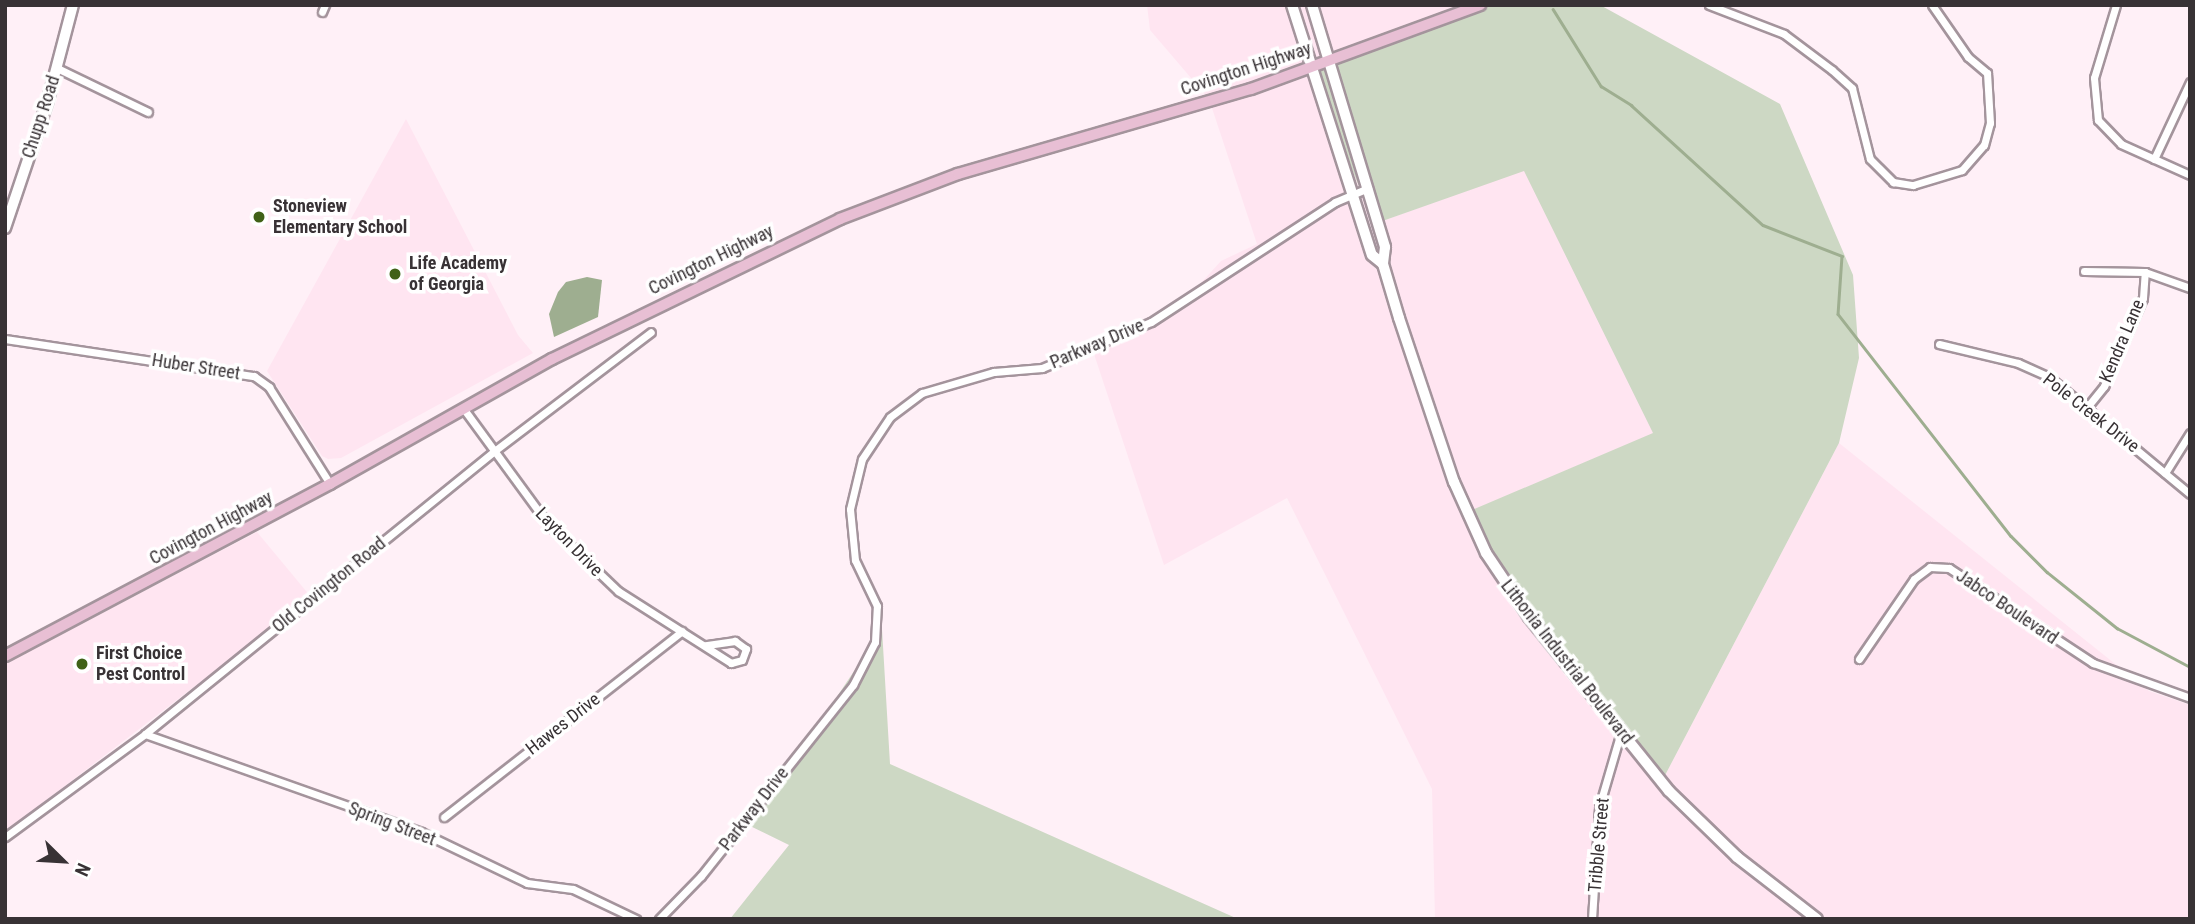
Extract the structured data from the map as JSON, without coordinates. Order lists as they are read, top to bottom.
{
  "streets": {
    "main road": ["Covington Highway", "Chupp Road", "Lithonia Industrial Boulevard"],
    "street": [
      "Kendra Lane",
      "Parkway Drive",
      "Huber Street",
      "Pole Creek Drive",
      "Layton Drive",
      "Old Covington Road",
      "Jabco Boulevard",
      "Hawes Drive",
      "Spring Street",
      "Tribble Street"
    ]
  },
  "crossings": [
    ["Covington Highway", "Huber Street"],
    ["Covington Highway", "Layton Drive"],
    ["Covington Highway", "Lithonia Industrial Boulevard"],
    ["Kendra Lane", "Pole Creek Drive"],
    ["Parkway Drive", "Lithonia Industrial Boulevard"],
    ["Layton Drive", "Old Covington Road"],
    ["Layton Drive", "Hawes Drive"],
    ["Old Covington Road", "Spring Street"],
    ["Lithonia Industrial Boulevard", "Tribble Street"]
  ],
  "places": ["Stoneview Elementary School", "Life Academy of Georgia", "First Choice Pest Control"],
  "north": "bottom right"
}
